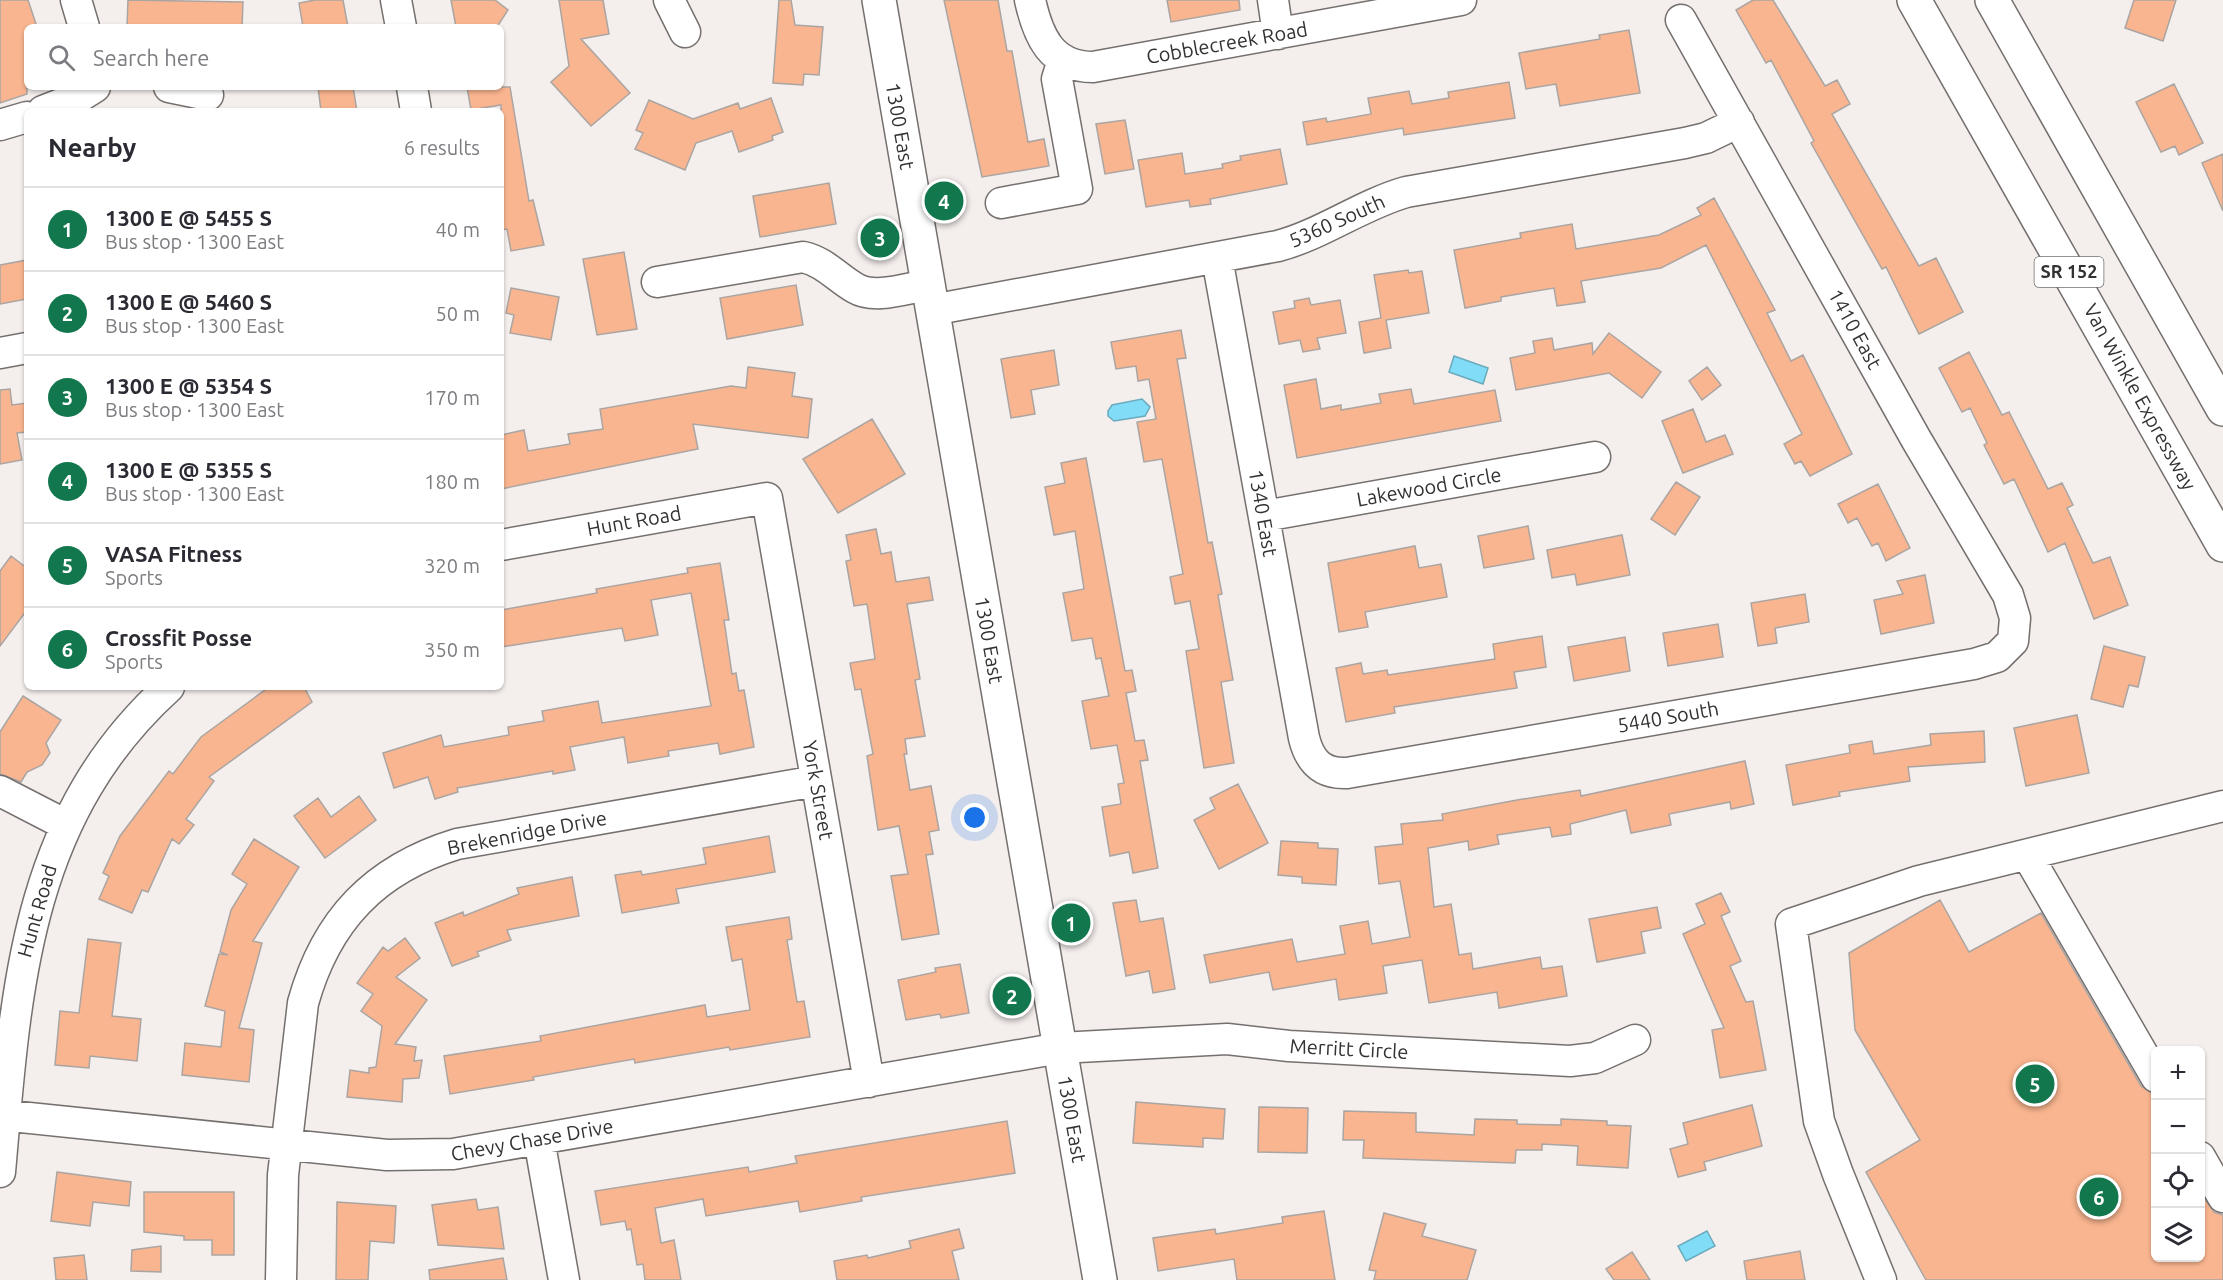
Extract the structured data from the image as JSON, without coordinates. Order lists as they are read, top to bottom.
{
  "streets": {
    "main road": ["1300 East", "SR 152", "Van Winkle Expressway"],
    "street": [
      "Cobblecreek Road",
      "5360 South",
      "1410 East",
      "Lakewood Circle",
      "1340 East",
      "Hunt Road",
      "5440 South",
      "York Street",
      "Brekenridge Drive",
      "Merritt Circle",
      "Chevy Chase Drive"
    ]
  },
  "crossings": [
    ["1300 East", "5360 South"],
    ["1300 East", "Merritt Circle"],
    ["1300 East", "Chevy Chase Drive"],
    ["5360 South", "1410 East"],
    ["5360 South", "1340 East"],
    ["1410 East", "5440 South"],
    ["Lakewood Circle", "1340 East"],
    ["1340 East", "5440 South"],
    ["Hunt Road", "York Street"],
    ["Hunt Road", "Chevy Chase Drive"],
    ["York Street", "Brekenridge Drive"],
    ["York Street", "Chevy Chase Drive"],
    ["Brekenridge Drive", "Chevy Chase Drive"],
    ["Merritt Circle", "Chevy Chase Drive"]
  ],
  "page": {
    "search": "Search here",
    "heading": ["Nearby", "6 results"],
    "pins": [
      "4",
      "3",
      "1",
      "2",
      "5",
      "6"
    ],
    "list": [
      {
        "mark": "1",
        "name": "1300 E @ 5455 S",
        "note": "Bus stop · 1300 East",
        "value": "40 m"
      },
      {
        "mark": "2",
        "name": "1300 E @ 5460 S",
        "note": "Bus stop · 1300 East",
        "value": "50 m"
      },
      {
        "mark": "3",
        "name": "1300 E @ 5354 S",
        "note": "Bus stop · 1300 East",
        "value": "170 m"
      },
      {
        "mark": "4",
        "name": "1300 E @ 5355 S",
        "note": "Bus stop · 1300 East",
        "value": "180 m"
      },
      {
        "mark": "5",
        "name": "VASA Fitness",
        "note": "Sports",
        "value": "320 m"
      },
      {
        "mark": "6",
        "name": "Crossfit Posse",
        "note": "Sports",
        "value": "350 m"
      }
    ],
    "map_buttons": ["+", "−"]
  }
}
